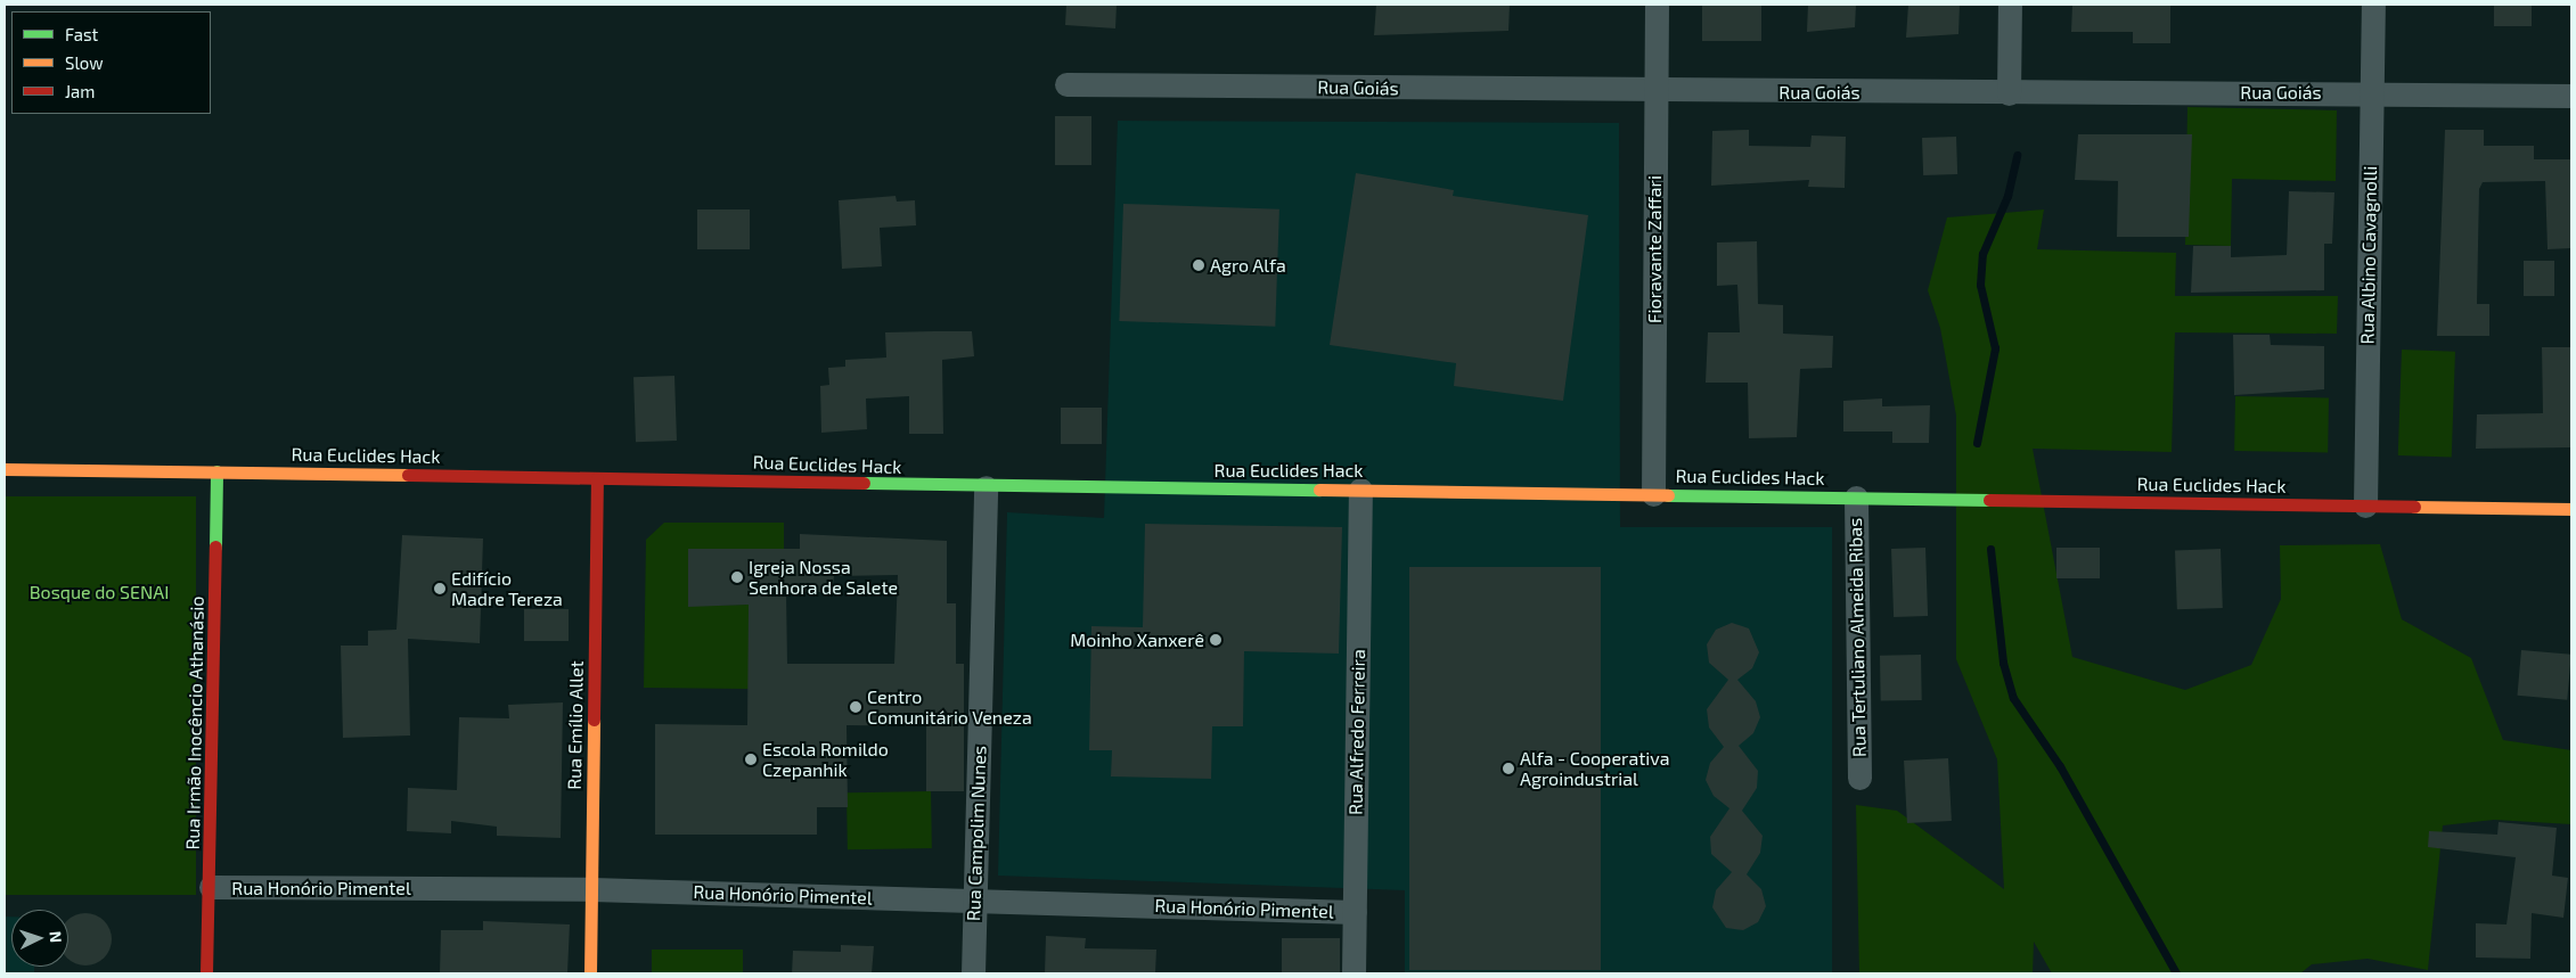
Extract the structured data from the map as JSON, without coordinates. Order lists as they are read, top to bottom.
{
  "streets": {
    "main road": ["Rua Euclides Hack", "Rua Irmão Inocêncio Athanásio", "Rua Emílio Allet"],
    "street": [
      "Rua Goiás",
      "Fioravante Zaffari",
      "Rua Albino Cavagnolli",
      "Rua Tertuliano Almeida Ribas",
      "Rua Alfredo Ferreira",
      "Rua Campolim Nunes",
      "Rua Honório Pimentel"
    ]
  },
  "crossings": [
    ["Rua Goiás", "Fioravante Zaffari"],
    ["Rua Goiás", "Rua Albino Cavagnolli"],
    ["Fioravante Zaffari", "Rua Euclides Hack"],
    ["Rua Albino Cavagnolli", "Rua Euclides Hack"],
    ["Rua Euclides Hack", "Rua Tertuliano Almeida Ribas"],
    ["Rua Euclides Hack", "Rua Irmão Inocêncio Athanásio"],
    ["Rua Euclides Hack", "Rua Emílio Allet"],
    ["Rua Euclides Hack", "Rua Alfredo Ferreira"],
    ["Rua Euclides Hack", "Rua Campolim Nunes"],
    ["Rua Irmão Inocêncio Athanásio", "Rua Honório Pimentel"],
    ["Rua Emílio Allet", "Rua Honório Pimentel"],
    ["Rua Alfredo Ferreira", "Rua Honório Pimentel"],
    ["Rua Campolim Nunes", "Rua Honório Pimentel"]
  ],
  "parks": ["Bosque do SENAI"],
  "places": [
    "Agro Alfa",
    "Igreja Nossa Senhora de Salete",
    "Edifício Madre Tereza",
    "Moinho Xanxerê",
    "Centro Comunitário Veneza",
    "Escola Romildo Czepanhik",
    "Alfa - Cooperativa Agroindustrial"
  ],
  "legend": ["Fast", "Slow", "Jam"],
  "north": "right"
}
